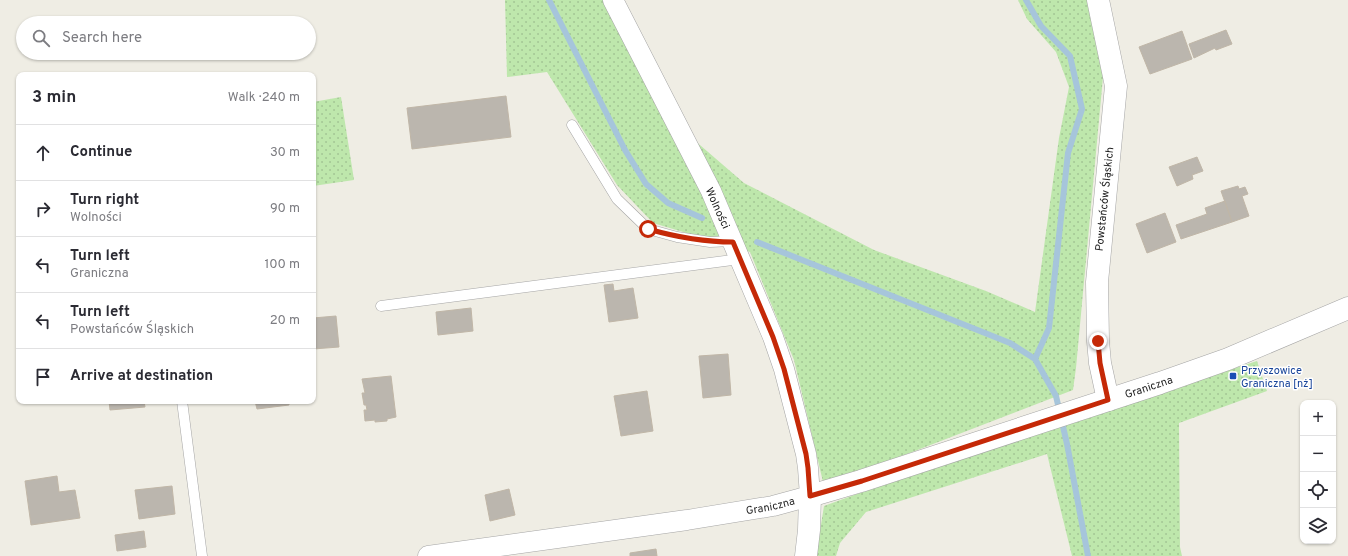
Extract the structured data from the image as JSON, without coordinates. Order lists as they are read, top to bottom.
{
  "streets": {
    "street": ["Powstańców Śląskich", "Wolności", "Graniczna"]
  },
  "crossings": [
    ["Powstańców Śląskich", "Graniczna"],
    ["Wolności", "Graniczna"]
  ],
  "places": {
    "transit": ["Przyszowice Graniczna [nż]"]
  },
  "page": {
    "search": "Search here",
    "heading": ["3 min", "Walk · 240 m"],
    "list": [
      ["Continue", "30 m"],
      ["Turn right", "Wolności", "90 m"],
      ["Turn left", "Graniczna", "100 m"],
      ["Turn left", "Powstańców Śląskich", "20 m"],
      "Arrive at destination"
    ],
    "map_buttons": ["+", "−"]
  }
}
